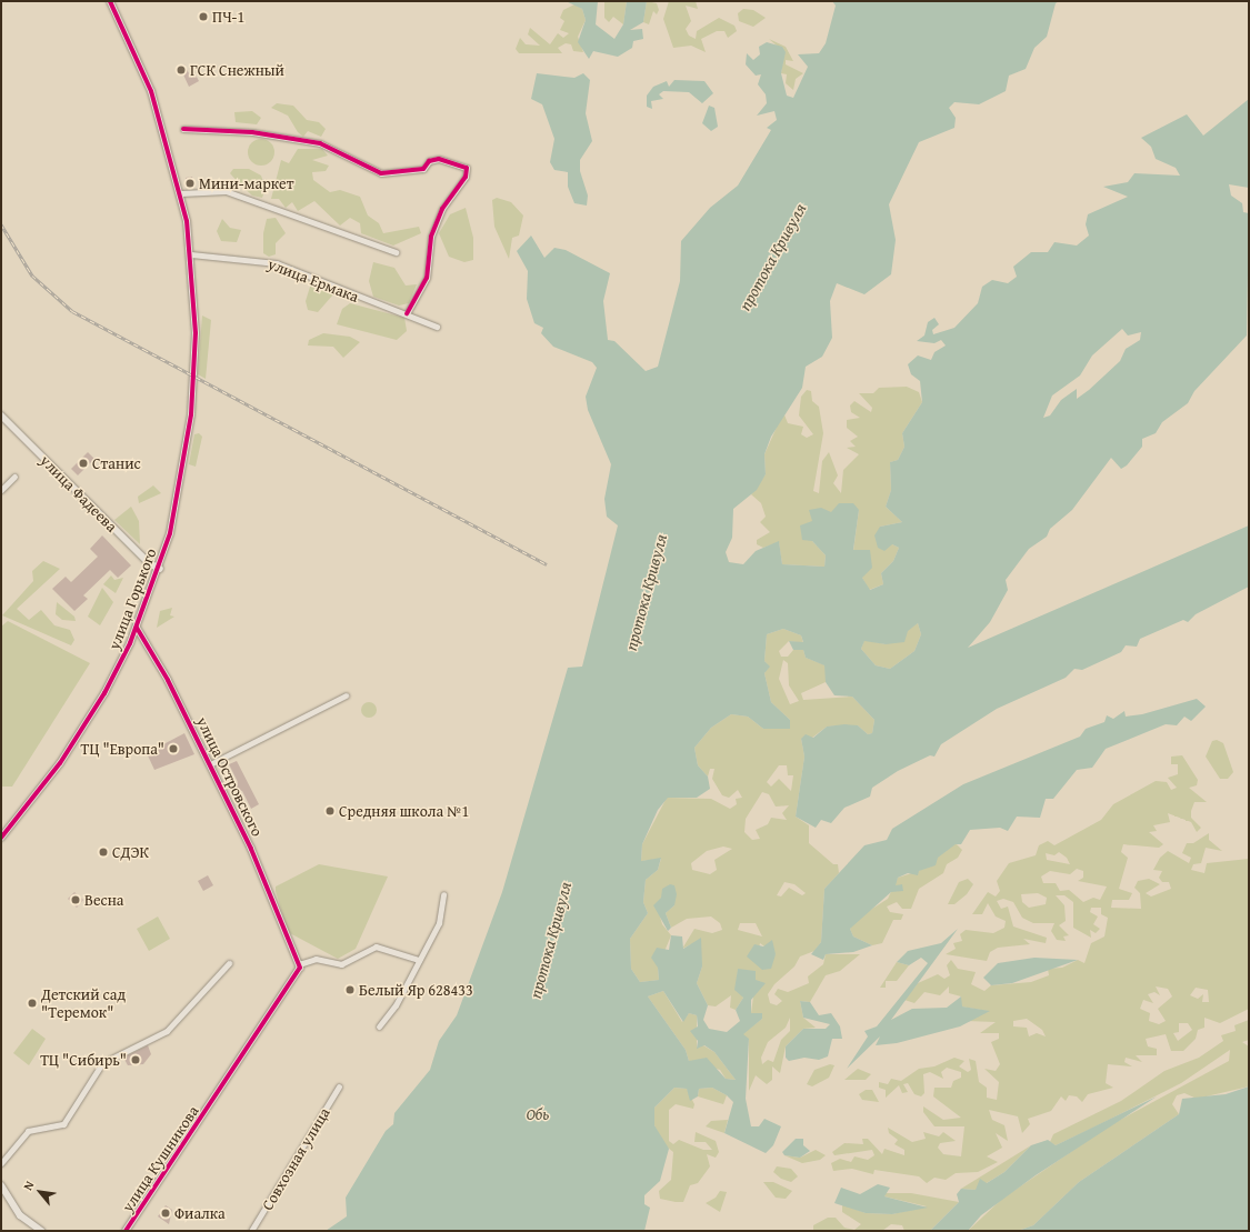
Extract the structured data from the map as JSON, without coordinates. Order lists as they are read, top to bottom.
{
  "streets": {
    "street": [
      "улица Ермака",
      "улица Фадеева",
      "улица Горького",
      "улица Островского",
      "улица Кушникова",
      "Совхозная улица"
    ]
  },
  "crossings": [
    ["улица Ермака", "улица Горького"],
    ["улица Фадеева", "улица Горького"],
    ["улица Горького", "улица Островского"],
    ["улица Островского", "улица Кушникова"]
  ],
  "water": ["протока Кривуля", "Обь"],
  "places": [
    "ПЧ-1",
    "ГСК Снежный",
    "Мини-маркет",
    "Станис",
    "ТЦ \"Европа\"",
    "Средняя школа №1",
    "СДЭК",
    "Весна",
    "Белый Яр 628433",
    "Детский сад \"Теремок\"",
    "ТЦ \"Сибирь\"",
    "Фиалка"
  ],
  "north": "top left"
}
